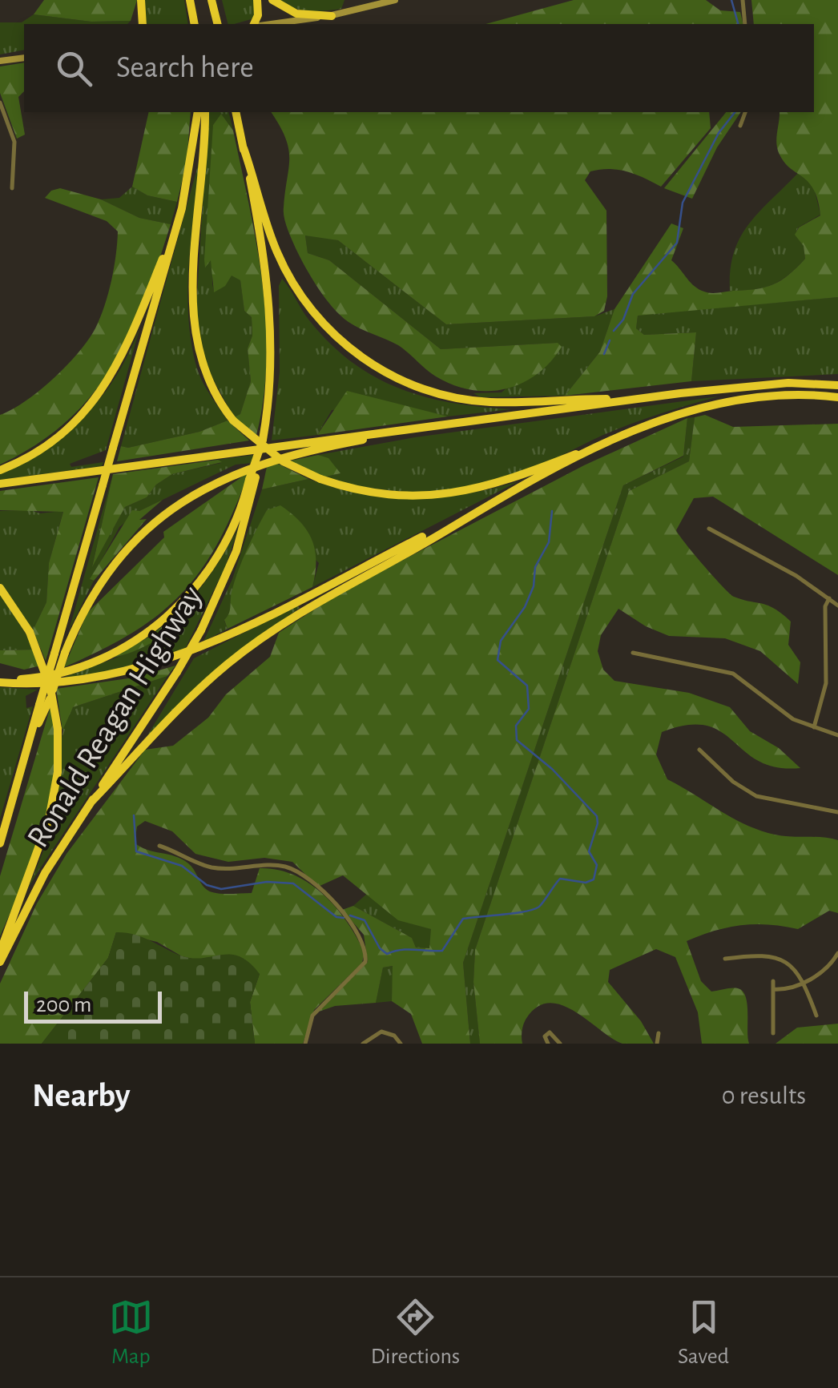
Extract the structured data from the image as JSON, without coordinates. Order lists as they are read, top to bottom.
{
  "streets": {
    "highway": ["Ronald Reagan Highway"]
  },
  "scale_bar": "200 m",
  "page": {
    "search": "Search here",
    "scale": "200 m",
    "heading": ["Nearby", "0 results"],
    "nav": ["Map", "Directions", "Saved"]
  }
}
